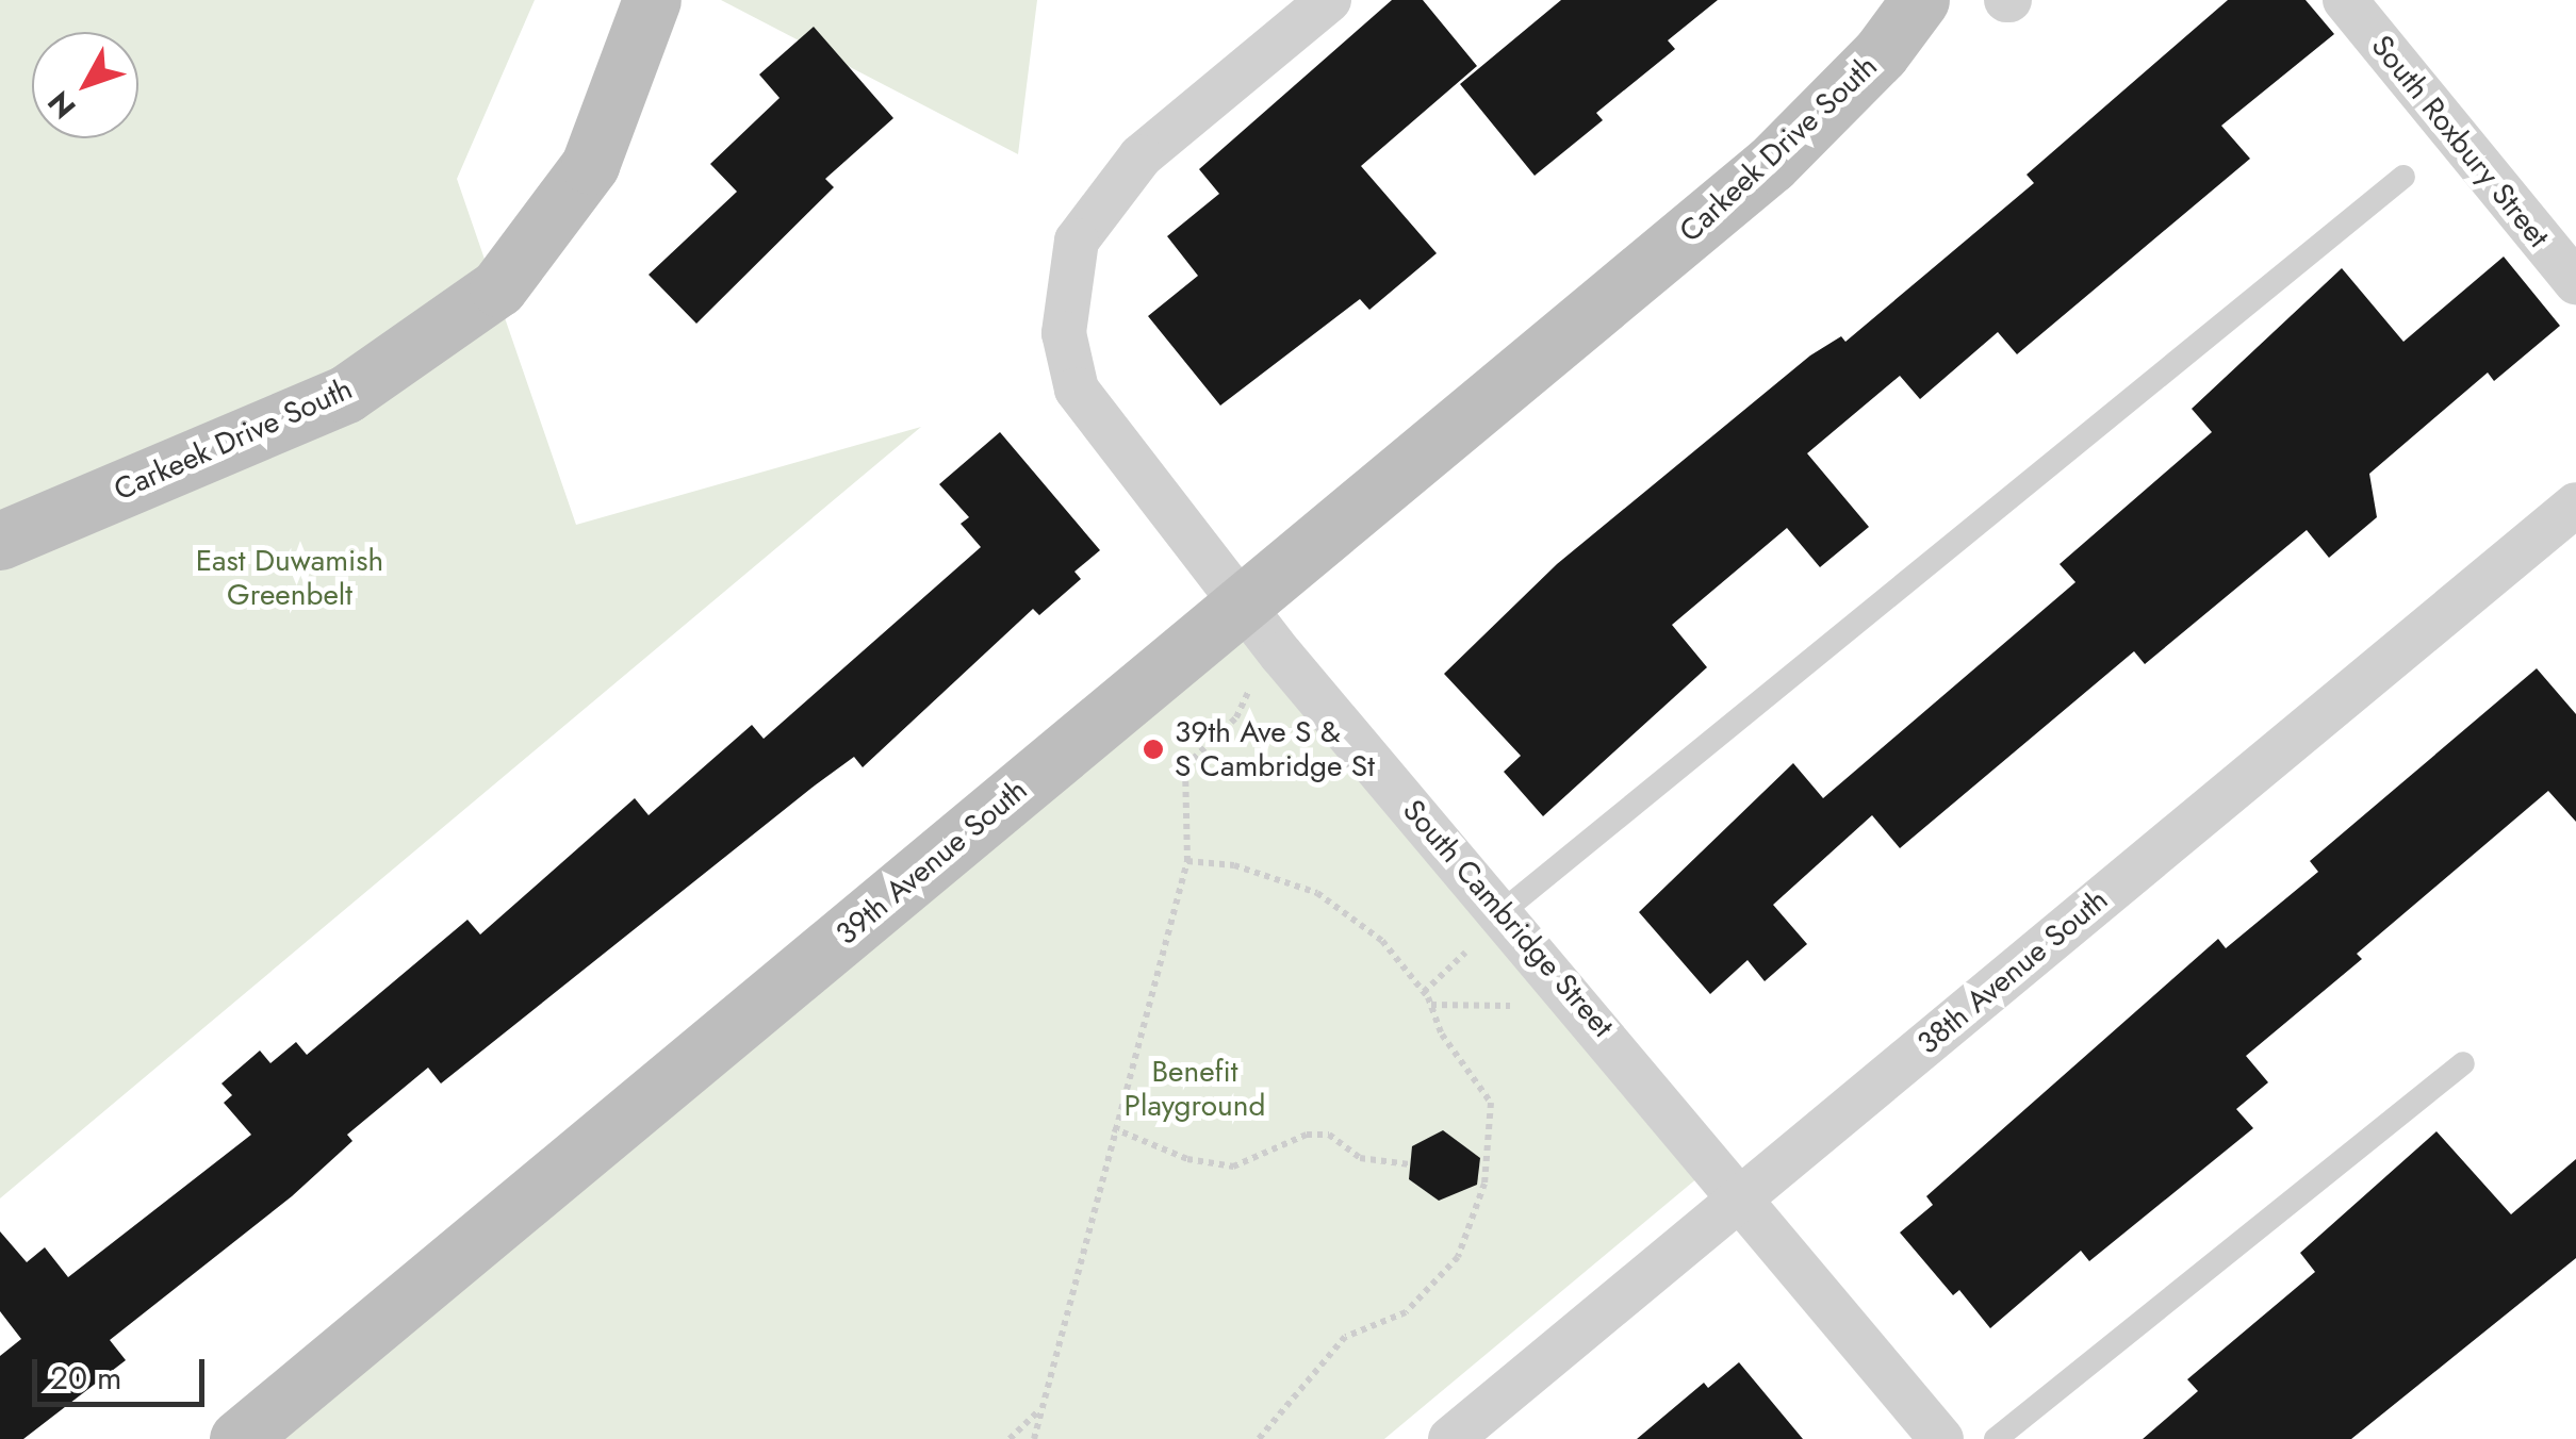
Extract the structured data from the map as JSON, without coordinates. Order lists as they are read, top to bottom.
{
  "streets": {
    "main road": ["Carkeek Drive South", "39th Avenue South"],
    "street": ["South Roxbury Street", "South Cambridge Street", "38th Avenue South"]
  },
  "crossings": [
    ["Carkeek Drive South", "39th Avenue South"],
    ["39th Avenue South", "South Cambridge Street"],
    ["South Cambridge Street", "38th Avenue South"]
  ],
  "parks": ["East Duwamish Greenbelt", "Benefit Playground"],
  "places": ["39th Ave S & S Cambridge St"],
  "scale_bar": "20 m",
  "north": "bottom left"
}
